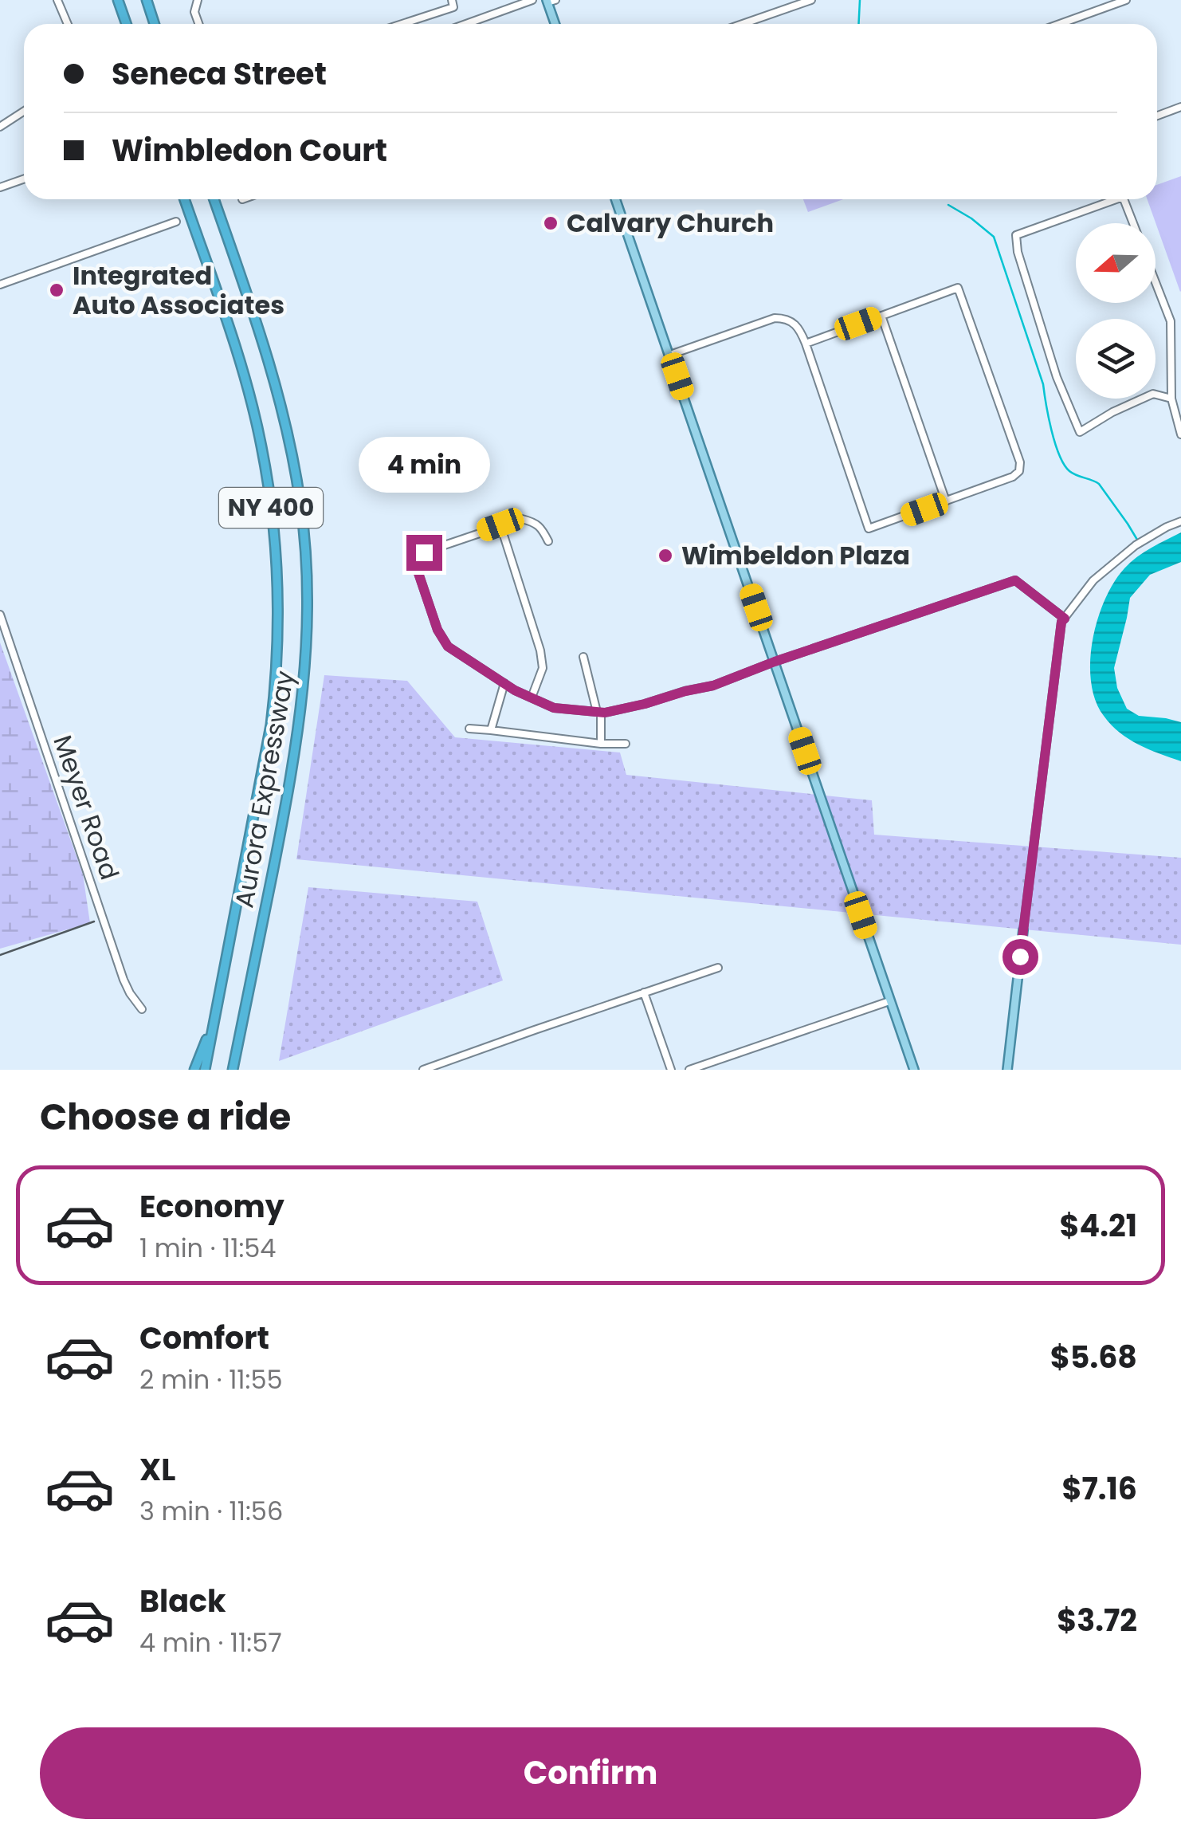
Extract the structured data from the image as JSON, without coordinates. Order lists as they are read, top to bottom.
{
  "streets": {
    "highway": ["NY 400", "Aurora Expressway"],
    "street": ["Meyer Road"]
  },
  "places": ["Calvary Church", "Integrated Auto Associates", "Wimbeldon Plaza"],
  "north": "left",
  "page": {
    "banner": ["Seneca Street", "Wimbledon Court"],
    "bubble": "4 min",
    "heading": "Choose a ride",
    "list": [
      {
        "name": "Economy",
        "note": "1 min · 11:54",
        "value": "$4.21"
      },
      {
        "name": "Comfort",
        "note": "2 min · 11:55",
        "value": "$5.68"
      },
      {
        "name": "XL",
        "note": "3 min · 11:56",
        "value": "$7.16"
      },
      {
        "name": "Black",
        "note": "4 min · 11:57",
        "value": "$3.72"
      }
    ],
    "buttons": "Confirm"
  }
}
